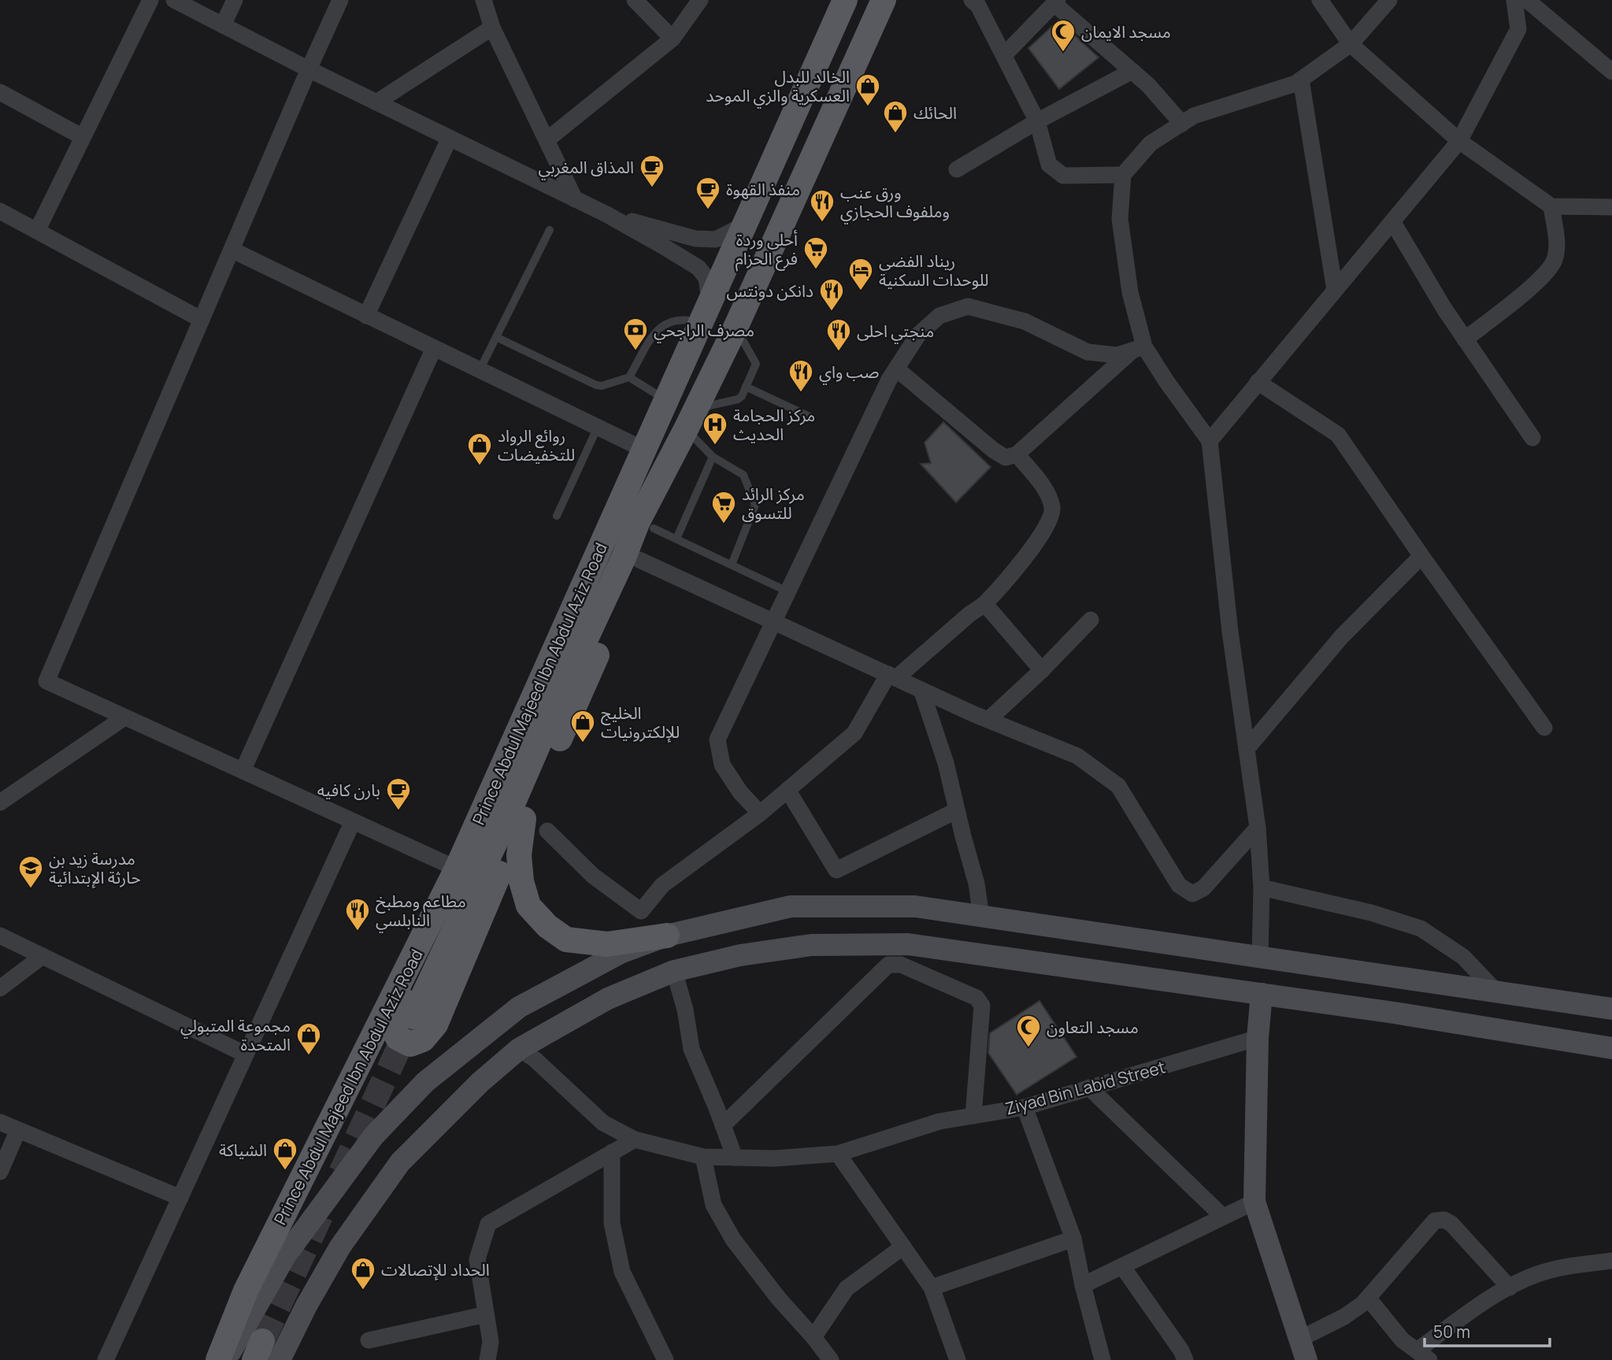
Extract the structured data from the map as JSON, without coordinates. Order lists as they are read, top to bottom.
{
  "streets": {
    "main road": ["Prince Abdul Majeed Ibn Abdul Aziz Road"],
    "street": ["Ziyad Bin Labid Street"]
  },
  "places": {
    "mosque": ["مسجد الايمان", "مسجد التعاون"],
    "shop": [
      "الخالد للبدل العسكرية والزي الموحد",
      "الحائك",
      "روائع الرواد للتخفيضات",
      "الخليج للإلكترونيات",
      "مجموعة المتبولي المتحدة",
      "الشياكة",
      "الحداد للإتصالات"
    ],
    "cafe": ["المذاق المغربي", "منفذ القهوة", "بارن كافيه"],
    "restaurant": [
      "ورق عنب وملفوف الحجازي",
      "دانكن دونتس",
      "منجتي احلى",
      "صب واي",
      "مطاعم ومطبخ النابلسي"
    ],
    "supermarket": ["أحلى وردة فرع الحزام", "مركز الرائد للتسوق"],
    "hotel": ["ريناد الفضي للوحدات السكنية"],
    "bank": ["مصرف الراجحي"],
    "hospital": ["مركز الحجامة الحديث"],
    "school or university": ["مدرسة زيد بن حارثة الإبتدائية"]
  },
  "scale_bar": "50 m"
}
